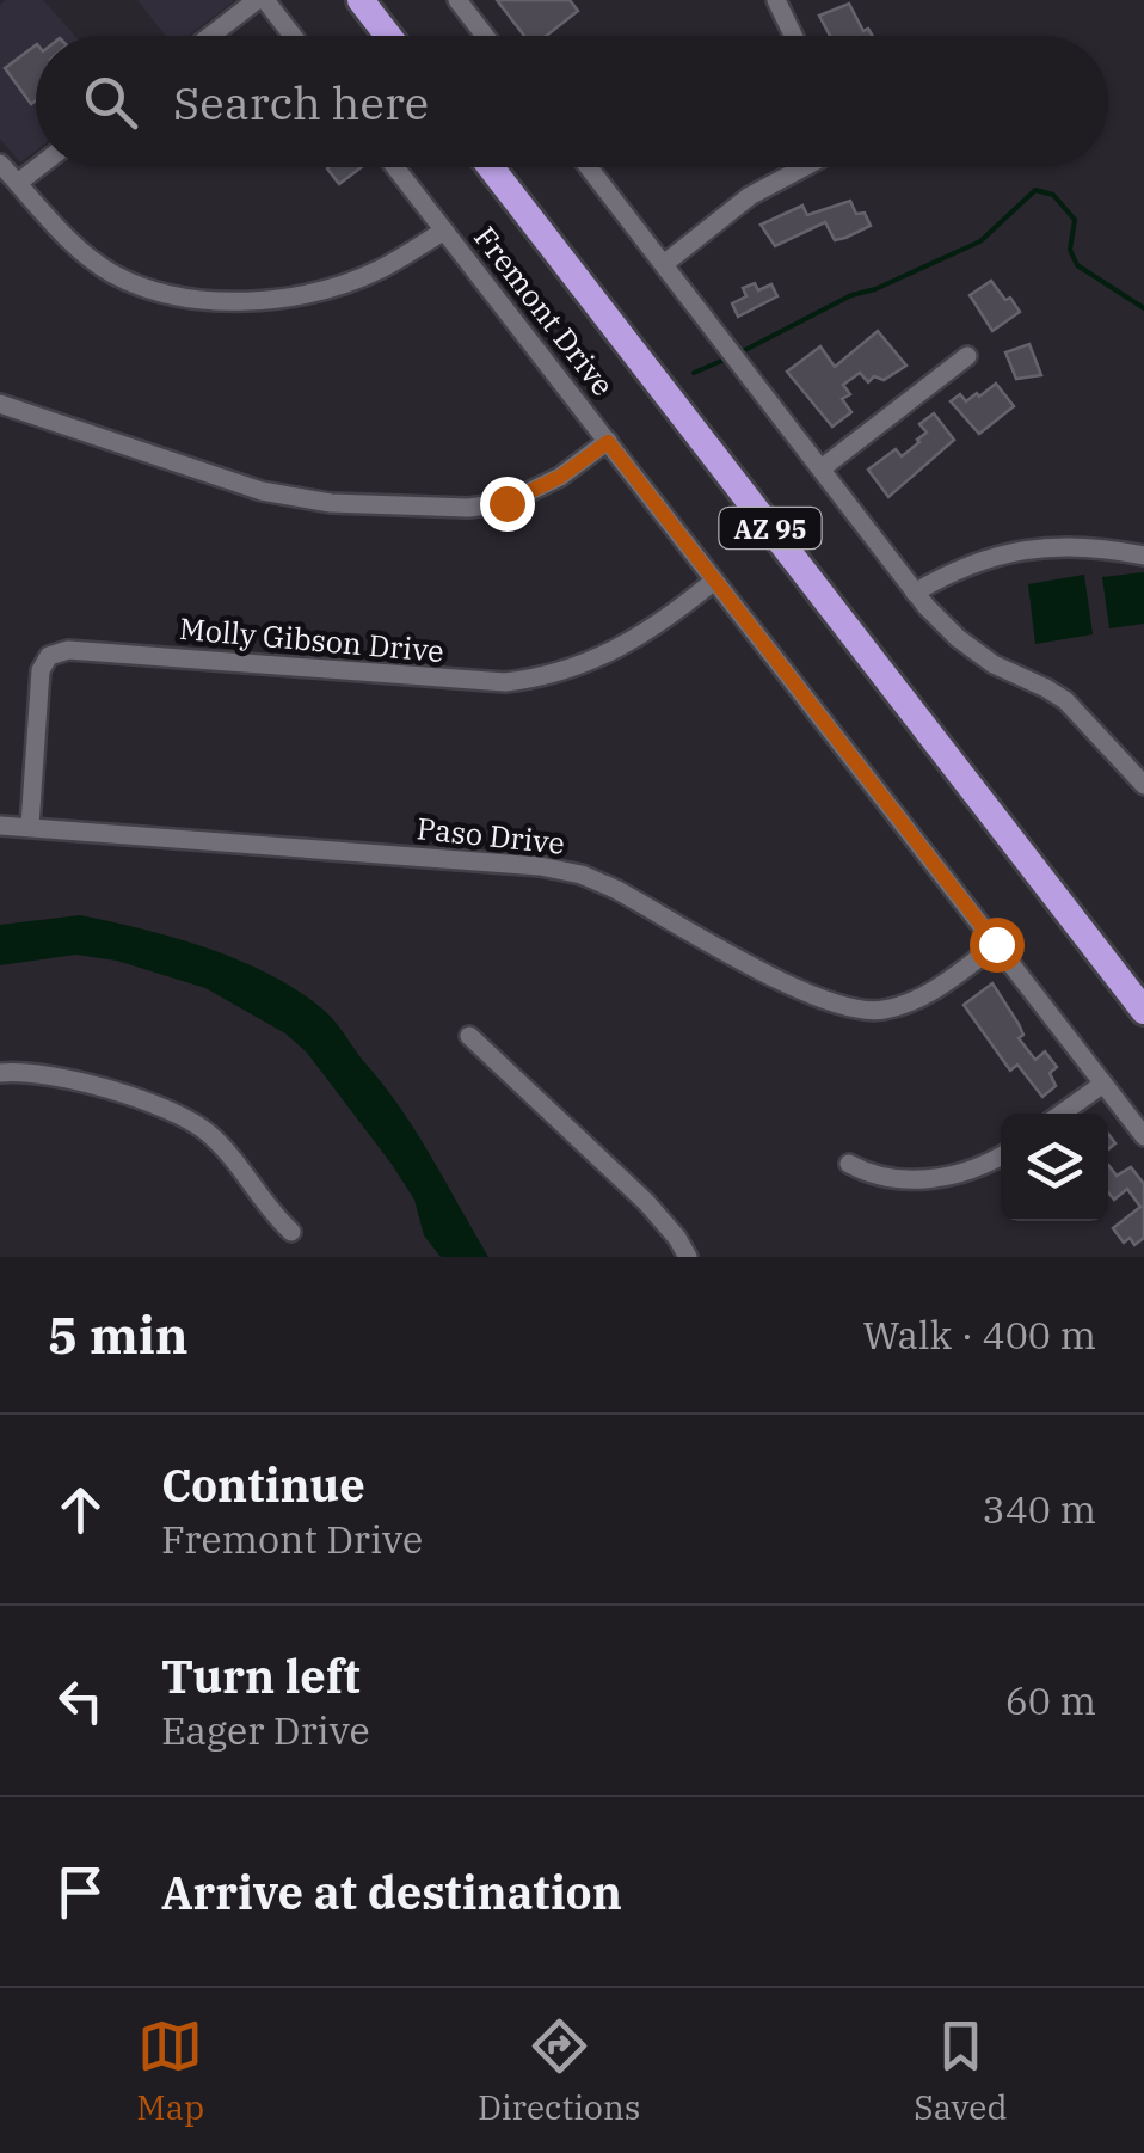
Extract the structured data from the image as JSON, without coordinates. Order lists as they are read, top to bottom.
{
  "streets": {
    "highway": ["AZ 95"],
    "street": ["Fremont Drive", "Molly Gibson Drive", "Paso Drive"]
  },
  "crossings": [
    ["Fremont Drive", "Molly Gibson Drive"],
    ["Fremont Drive", "Paso Drive"],
    ["Molly Gibson Drive", "Paso Drive"]
  ],
  "page": {
    "search": "Search here",
    "heading": ["5 min", "Walk · 400 m"],
    "list": [
      ["Continue", "Fremont Drive", "340 m"],
      ["Turn left", "Eager Drive", "60 m"],
      "Arrive at destination"
    ],
    "nav": ["Map", "Directions", "Saved"]
  }
}
